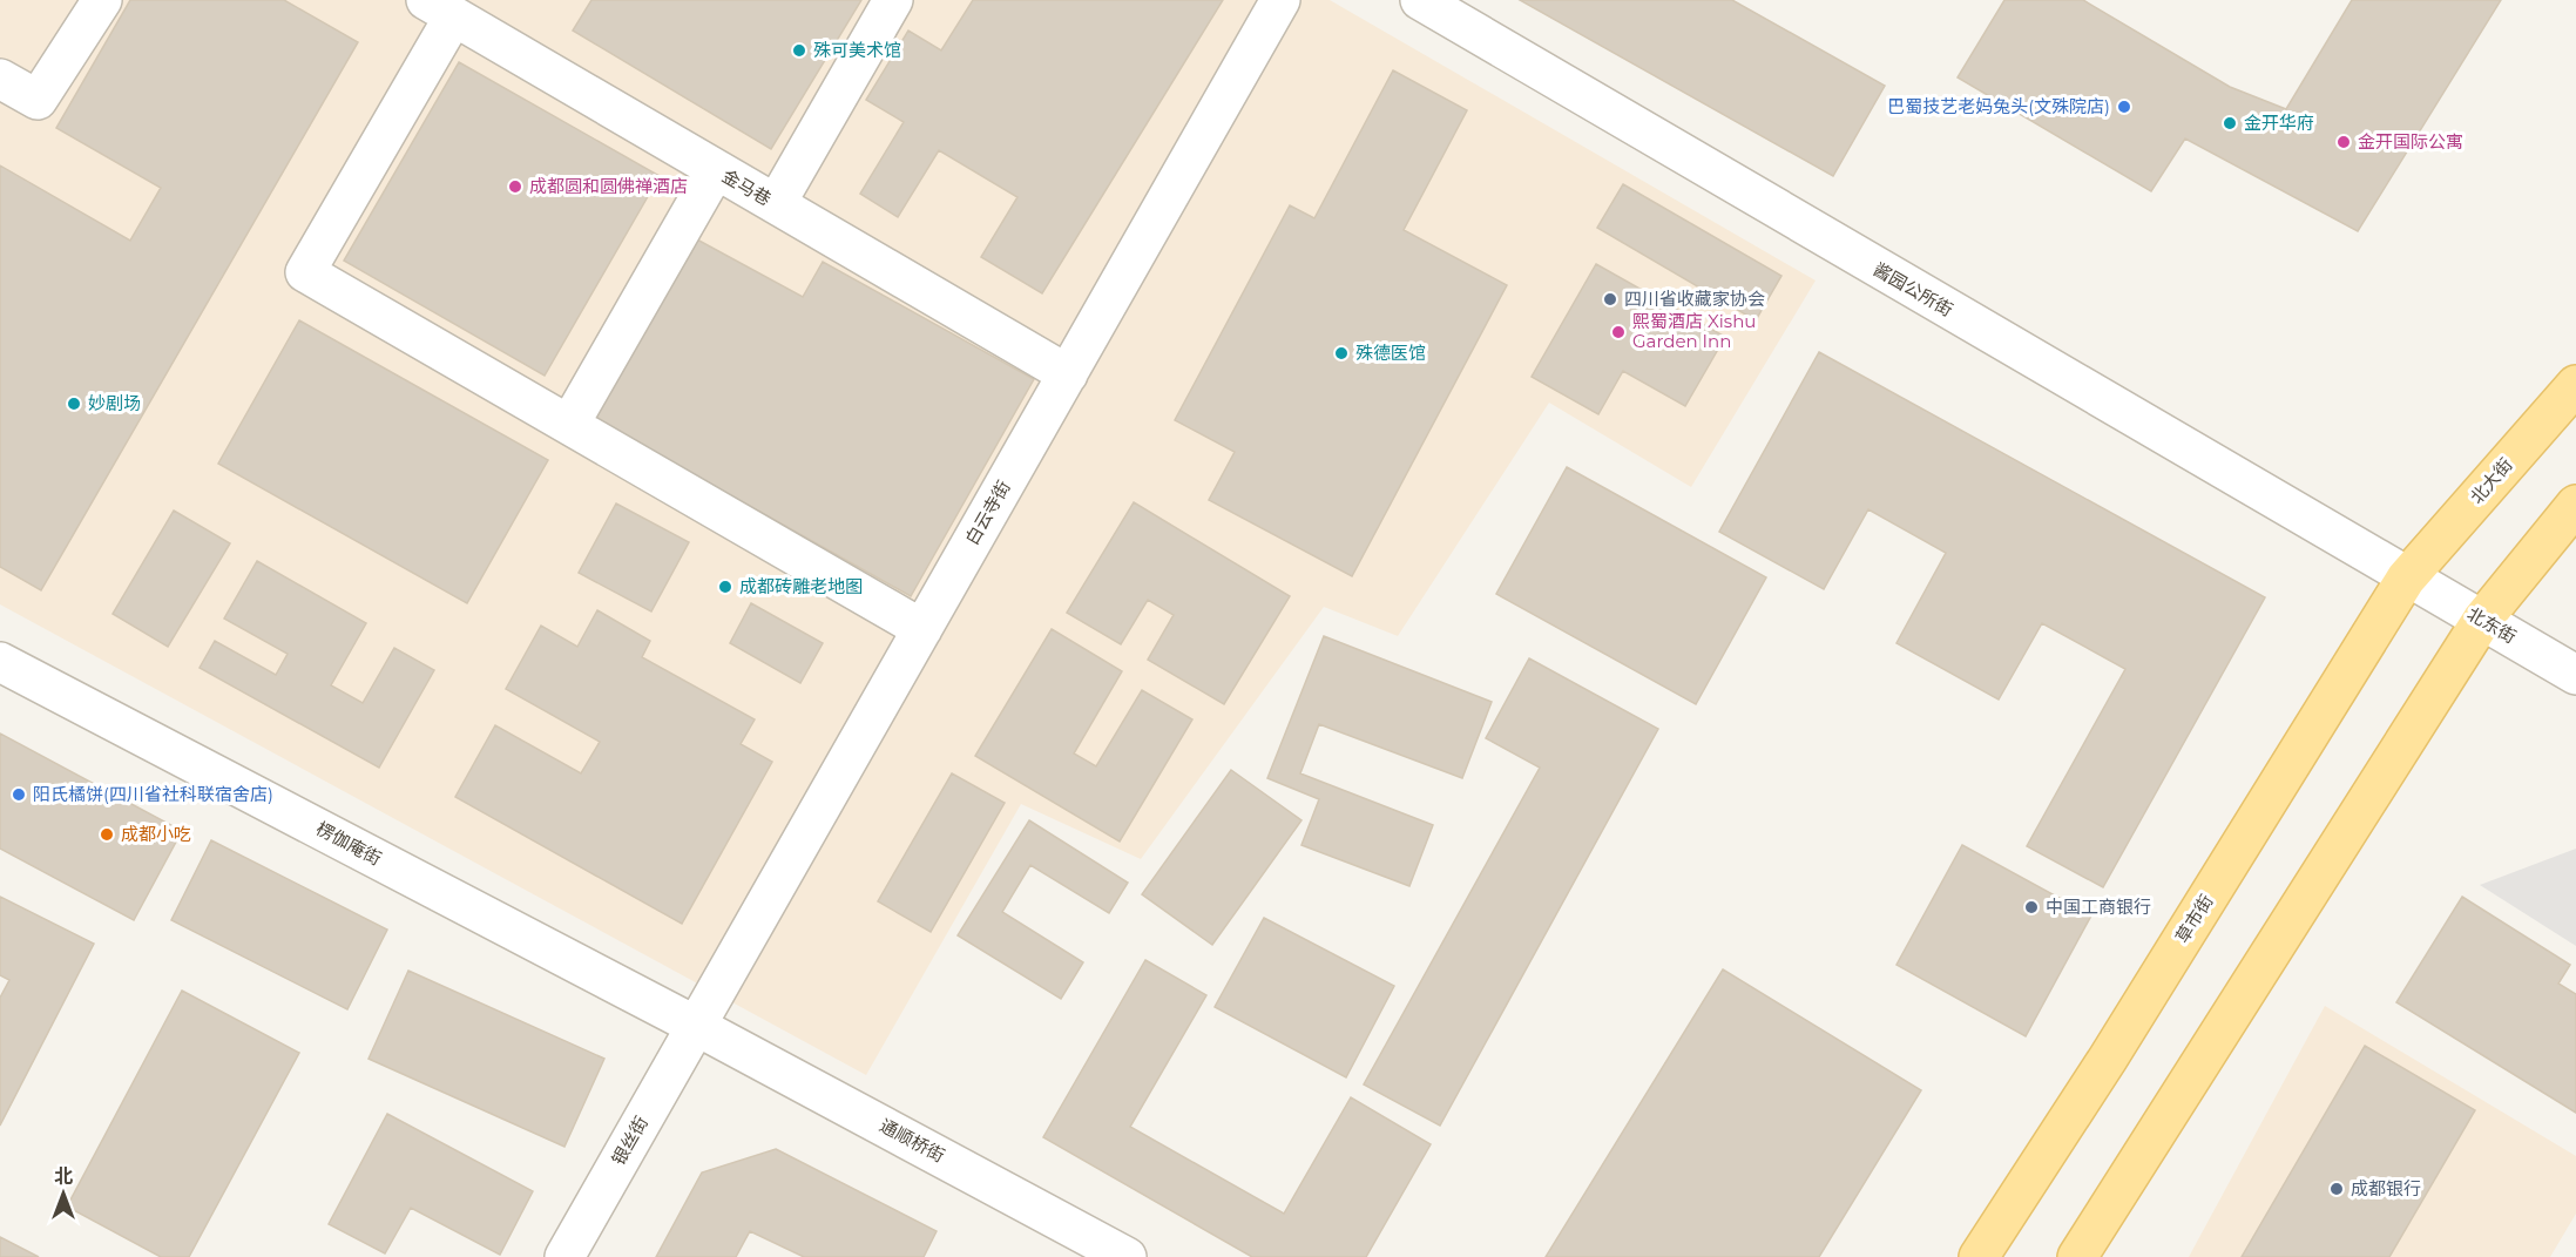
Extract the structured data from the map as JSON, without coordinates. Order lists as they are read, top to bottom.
{
  "streets": {
    "main road": ["北大街", "草市街"],
    "street": [
      "金马巷",
      "酱园公所街",
      "白云寺街",
      "北东街",
      "楞伽庵街",
      "银丝街",
      "通顺桥街"
    ]
  },
  "crossings": [
    ["金马巷", "白云寺街"],
    ["酱园公所街", "北大街"],
    ["酱园公所街", "北东街"],
    ["酱园公所街", "草市街"],
    ["北大街", "北东街"],
    ["北大街", "草市街"],
    ["白云寺街", "楞伽庵街"],
    ["白云寺街", "银丝街"],
    ["白云寺街", "通顺桥街"],
    ["北东街", "草市街"],
    ["楞伽庵街", "银丝街"],
    ["楞伽庵街", "通顺桥街"],
    ["银丝街", "通顺桥街"]
  ],
  "places": [
    "殊可美术馆",
    "巴蜀技艺老妈兔头(文殊院店)",
    "金开华府",
    "金开国际公寓",
    "成都圆和圆佛禅酒店",
    "四川省收藏家协会",
    "熙蜀酒店 Xishu Garden Inn",
    "殊德医馆",
    "妙剧场",
    "成都砖雕老地图",
    "阳氏橘饼(四川省社科联宿舍店)",
    "成都小吃",
    "中国工商银行",
    "成都银行"
  ],
  "north": "top"
}
